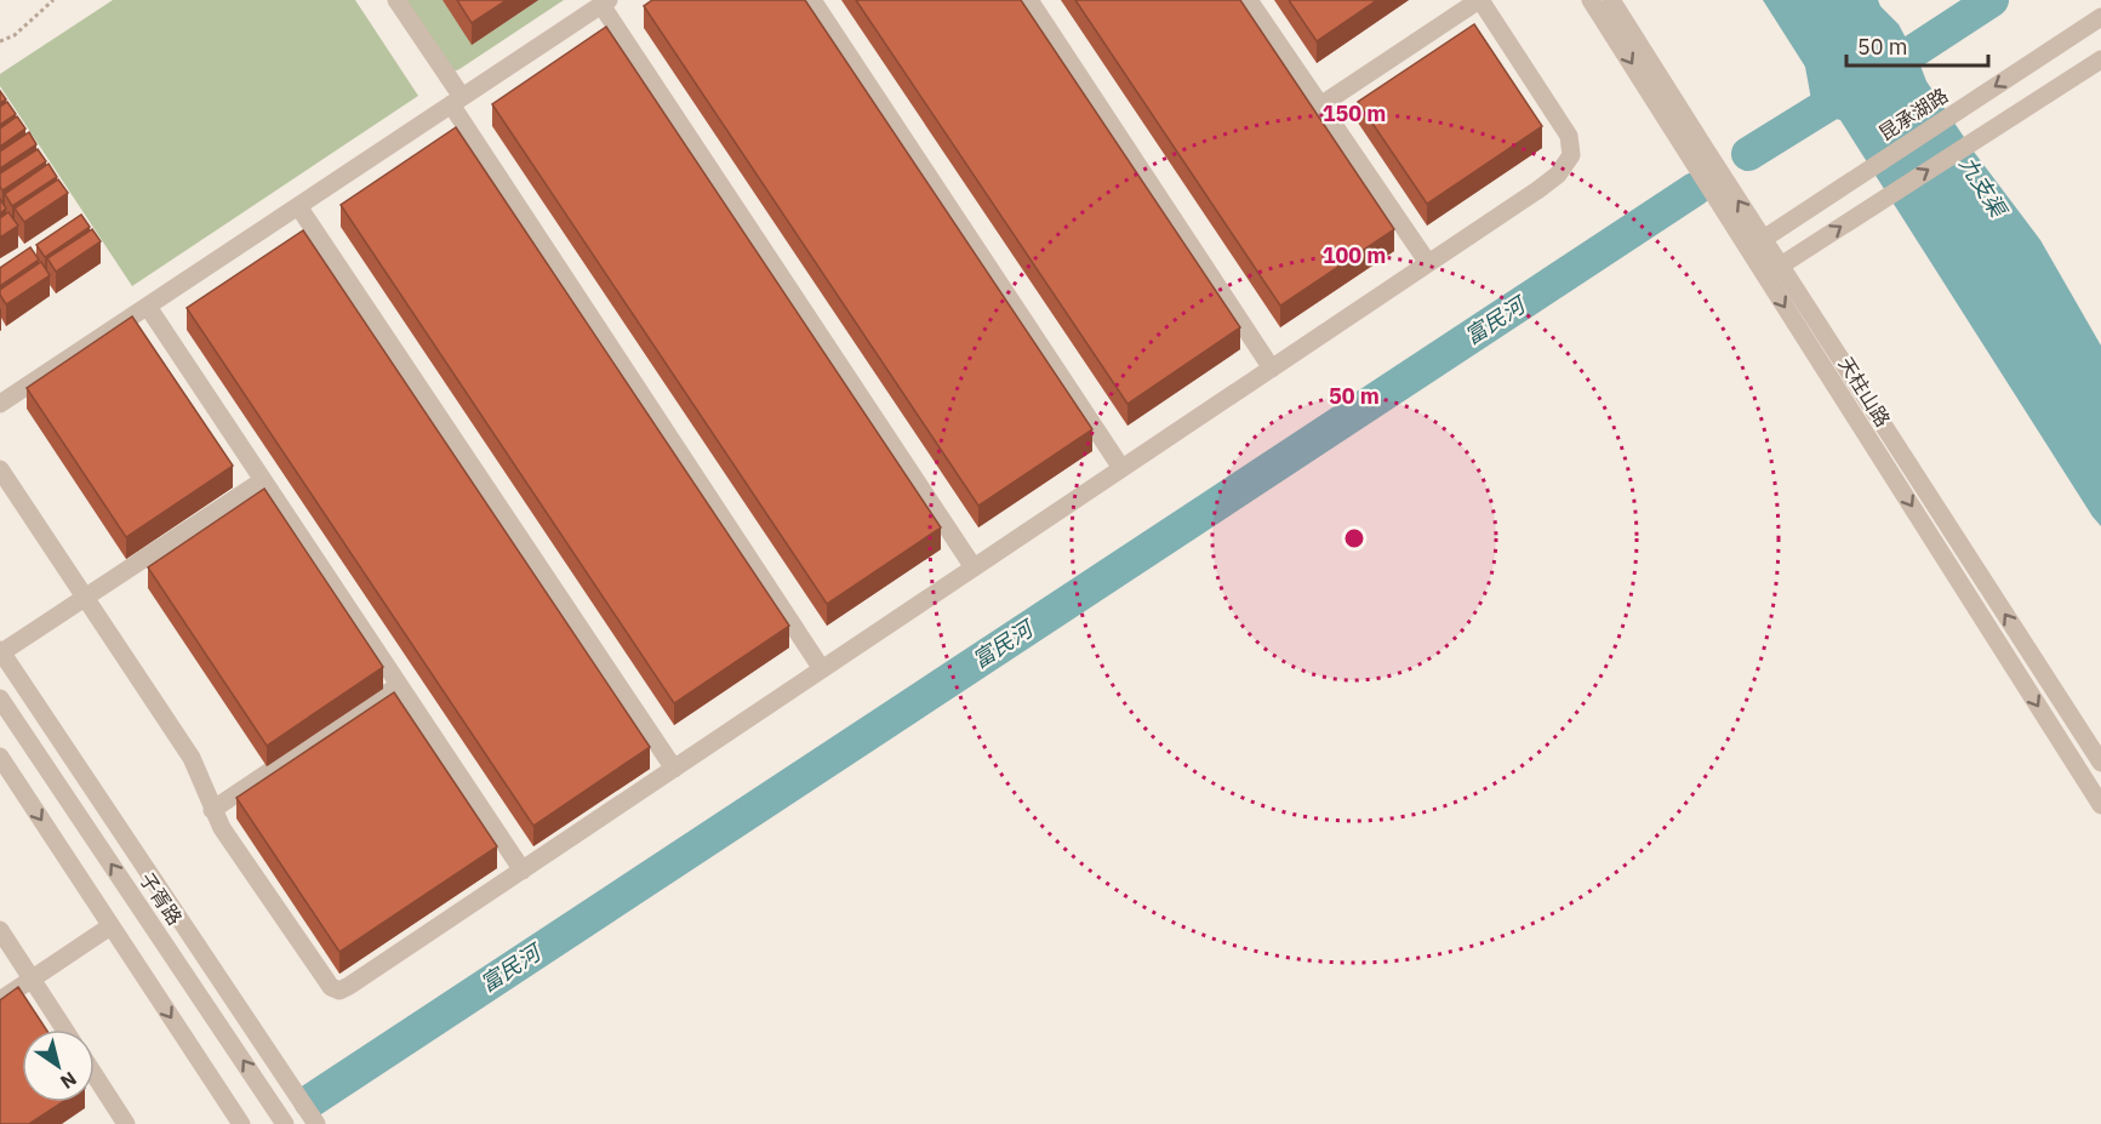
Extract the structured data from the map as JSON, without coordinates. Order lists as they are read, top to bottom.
{
  "streets": {
    "street": ["昆承湖路", "天柱山路", "子胥路"]
  },
  "crossings": [
    ["昆承湖路", "天柱山路"]
  ],
  "water": ["九支渠", "富民河"],
  "scale_bar": "50 m",
  "north": "bottom right",
  "rings": ["150 m", "100 m", "50 m"]
}
